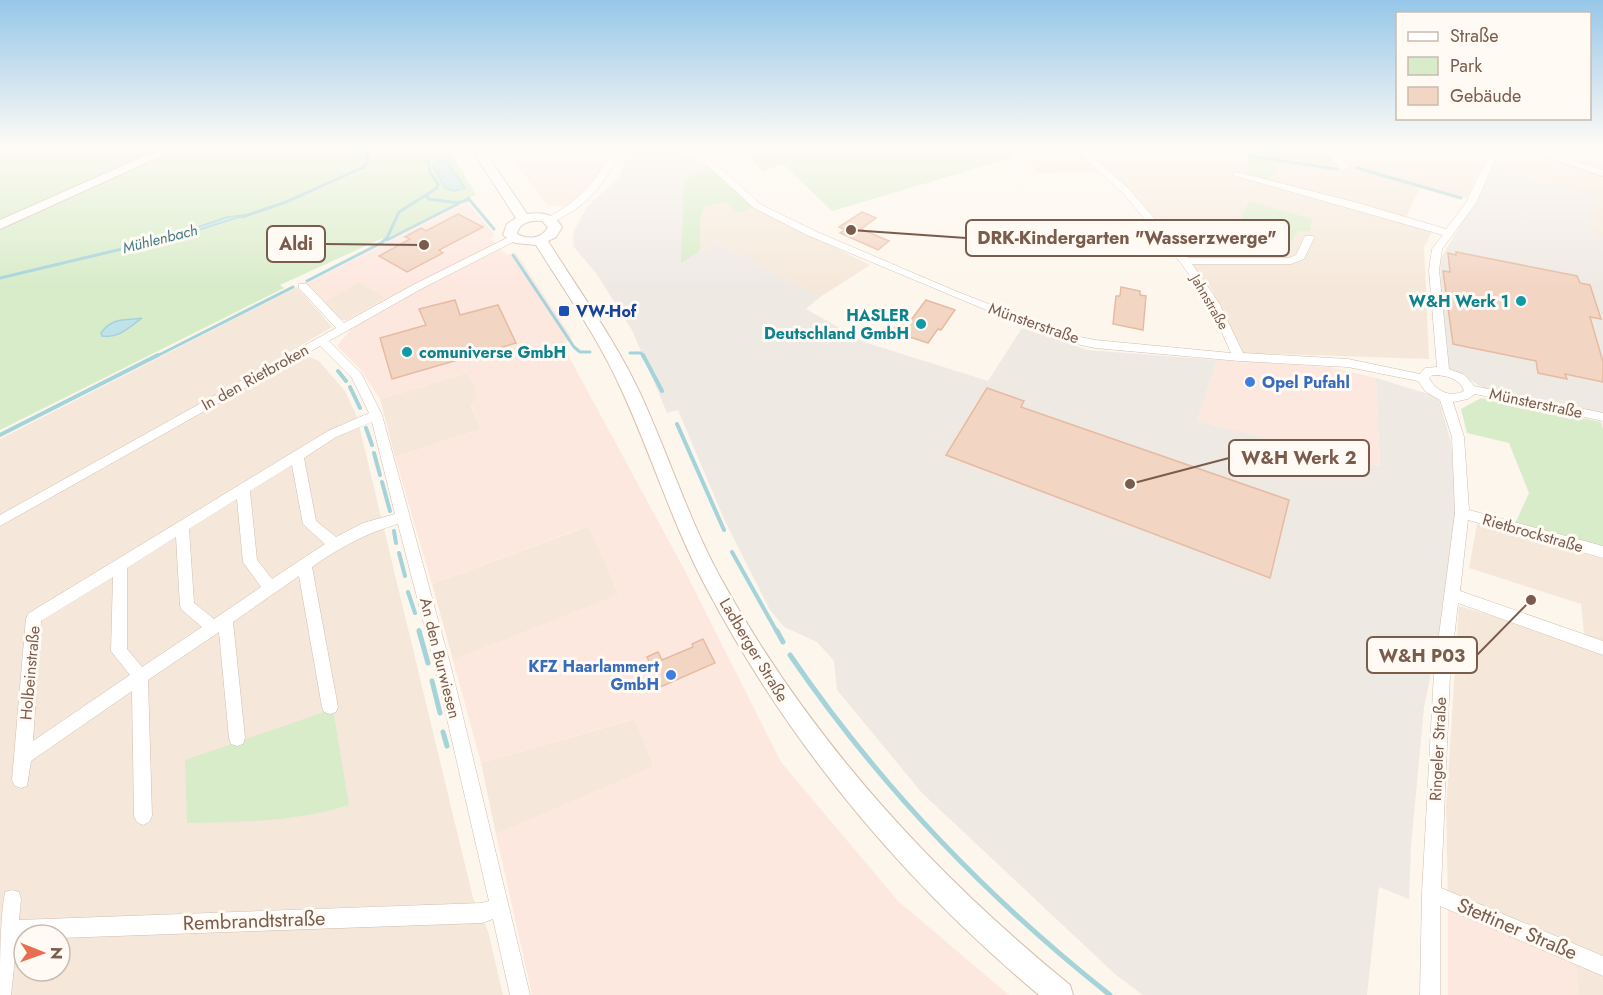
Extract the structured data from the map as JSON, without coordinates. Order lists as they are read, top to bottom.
{
  "streets": {
    "main road": ["Ladberger Straße"],
    "street": [
      "Jahnstraße",
      "Münsterstraße",
      "In den Rietbroken",
      "Rietbrockstraße",
      "An den Burwiesen",
      "Holbeinstraße",
      "Ringeler Straße",
      "Rembrandtstraße",
      "Stettiner Straße"
    ]
  },
  "crossings": [
    ["Jahnstraße", "Münsterstraße"],
    ["Münsterstraße", "Ringeler Straße"],
    ["In den Rietbroken", "An den Burwiesen"],
    ["Rietbrockstraße", "Ringeler Straße"],
    ["An den Burwiesen", "Holbeinstraße"],
    ["An den Burwiesen", "Rembrandtstraße"],
    ["Ringeler Straße", "Stettiner Straße"]
  ],
  "water": ["Mühlenbach"],
  "places": {
    "other": [
      "DRK-Kindergarten \"Wasserzwerge\"",
      "Aldi",
      "W&H Werk 1",
      "HASLER Deutschland GmbH",
      "comuniverse GmbH",
      "Opel Pufahl",
      "W&H Werk 2",
      "W&H P03",
      "KFZ Haarlammert GmbH"
    ],
    "transit": ["VW-Hof"]
  },
  "legend": ["Straße", "Park", "Gebäude"],
  "north": "right"
}
